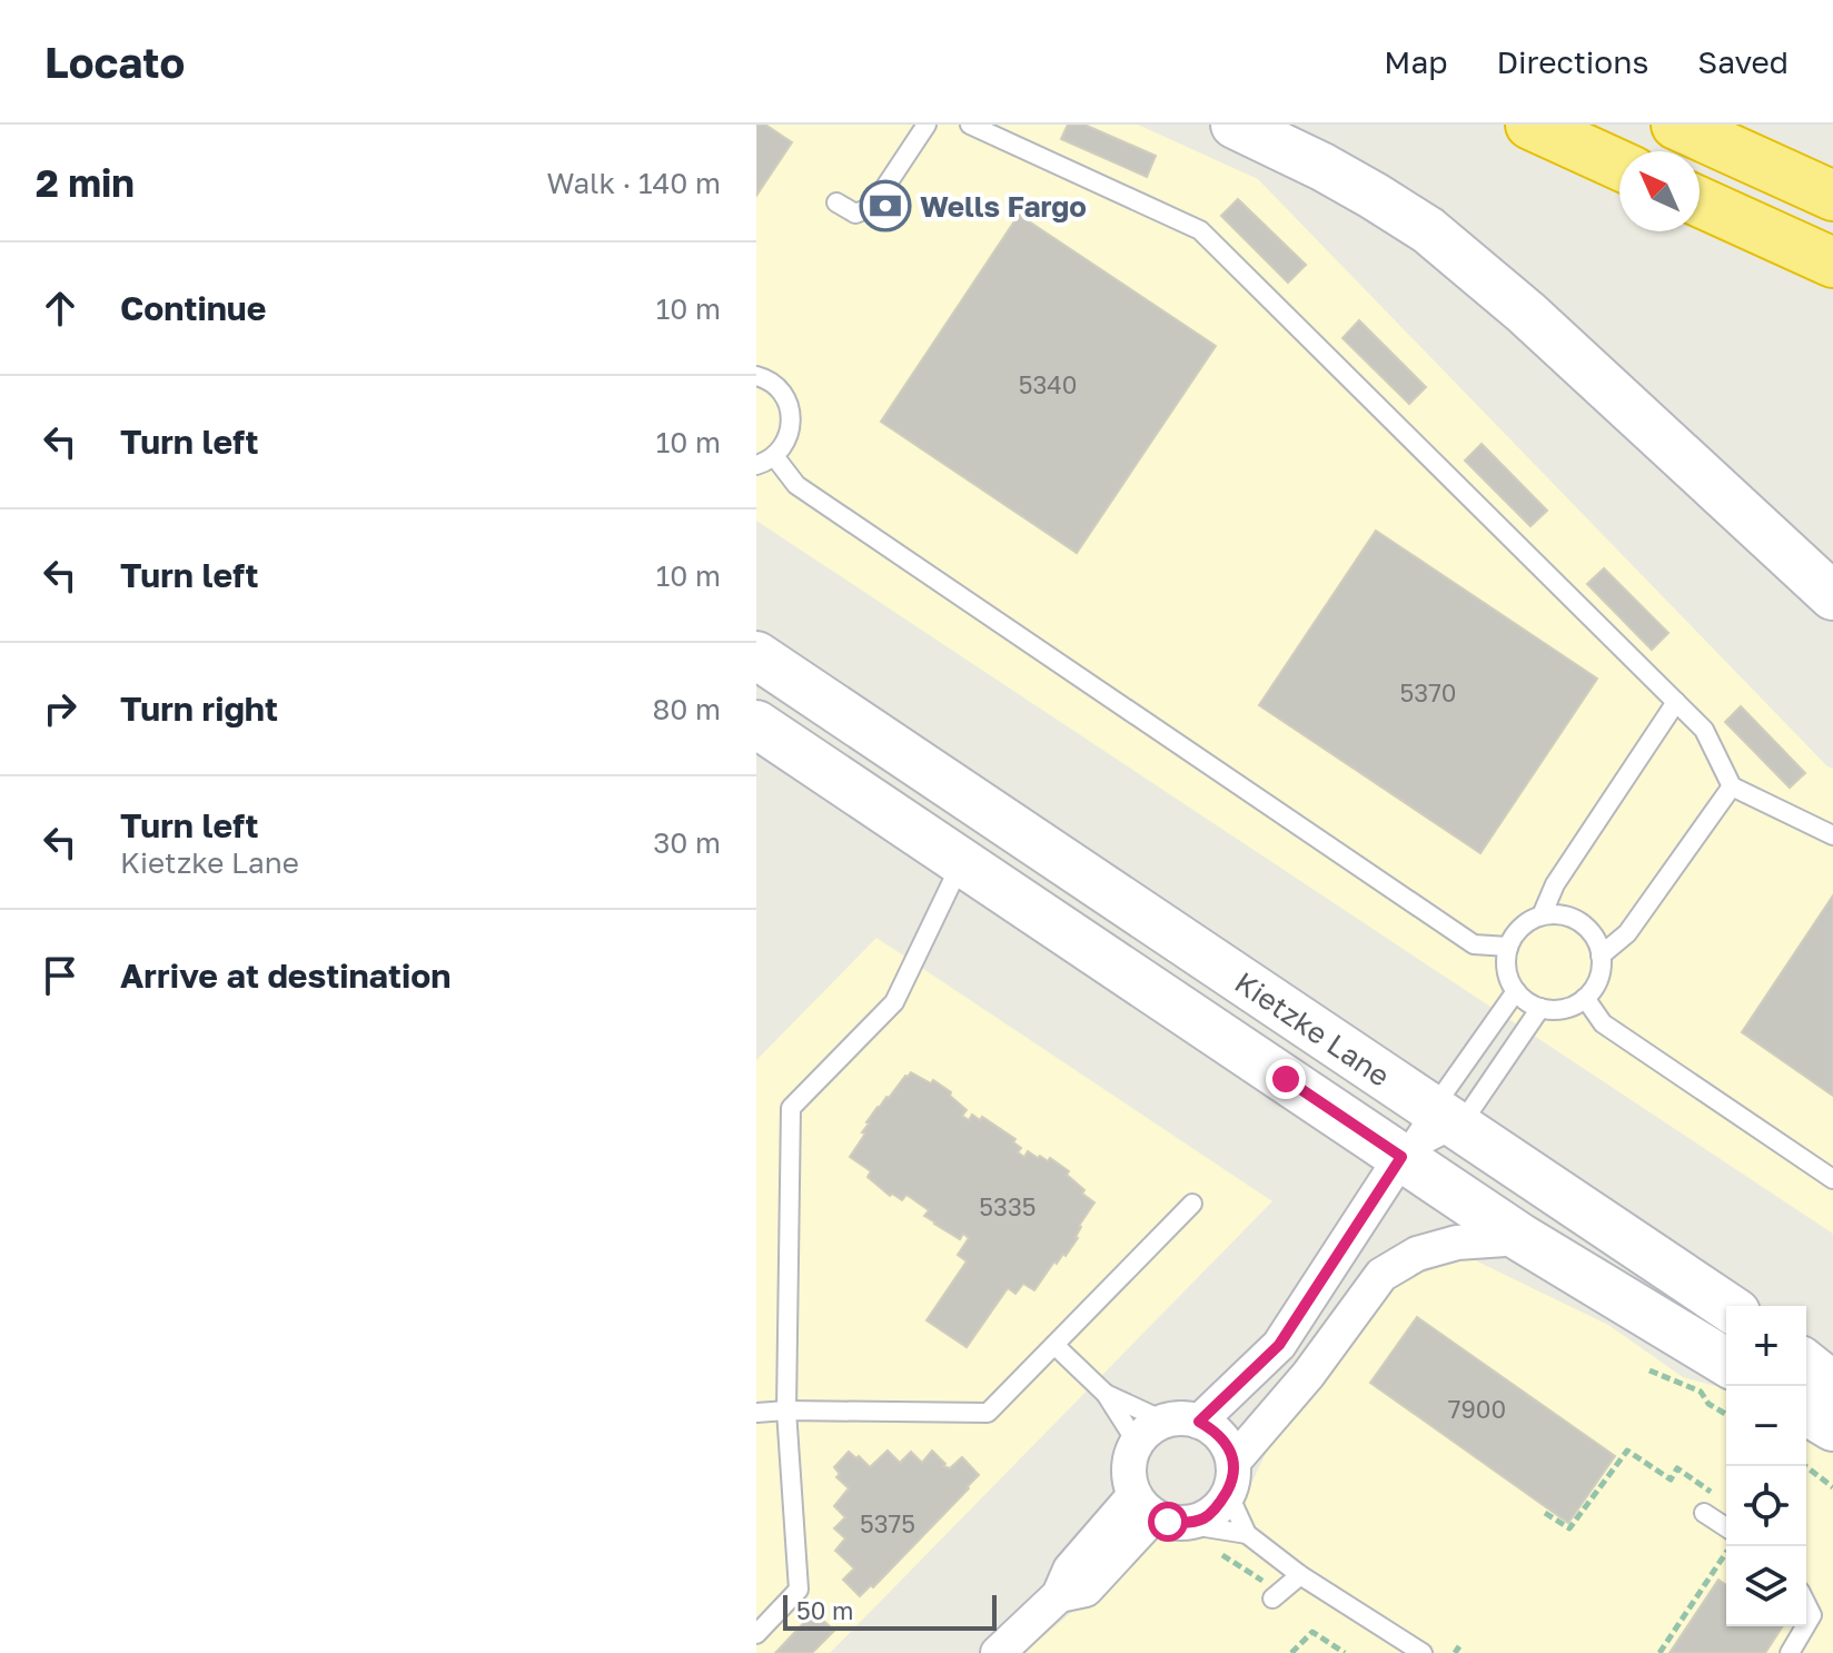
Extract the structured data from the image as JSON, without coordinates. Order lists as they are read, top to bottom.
{
  "streets": {
    "main road": ["Kietzke Lane"]
  },
  "places": {
    "bank": ["Wells Fargo"]
  },
  "house_numbers": [
    "5340",
    "5370",
    "5335",
    "7900",
    "5375"
  ],
  "scale_bar": "50 m",
  "north": "top left",
  "page": {
    "header": "Locato",
    "nav": ["Map", "Directions", "Saved"],
    "heading": ["2 min", "Walk · 140 m"],
    "list": [
      ["Continue", "10 m"],
      ["Turn left", "10 m"],
      ["Turn left", "10 m"],
      ["Turn right", "80 m"],
      ["Turn left", "Kietzke Lane", "30 m"],
      "Arrive at destination"
    ],
    "map_buttons": ["+", "−"],
    "scale": "50 m"
  }
}
